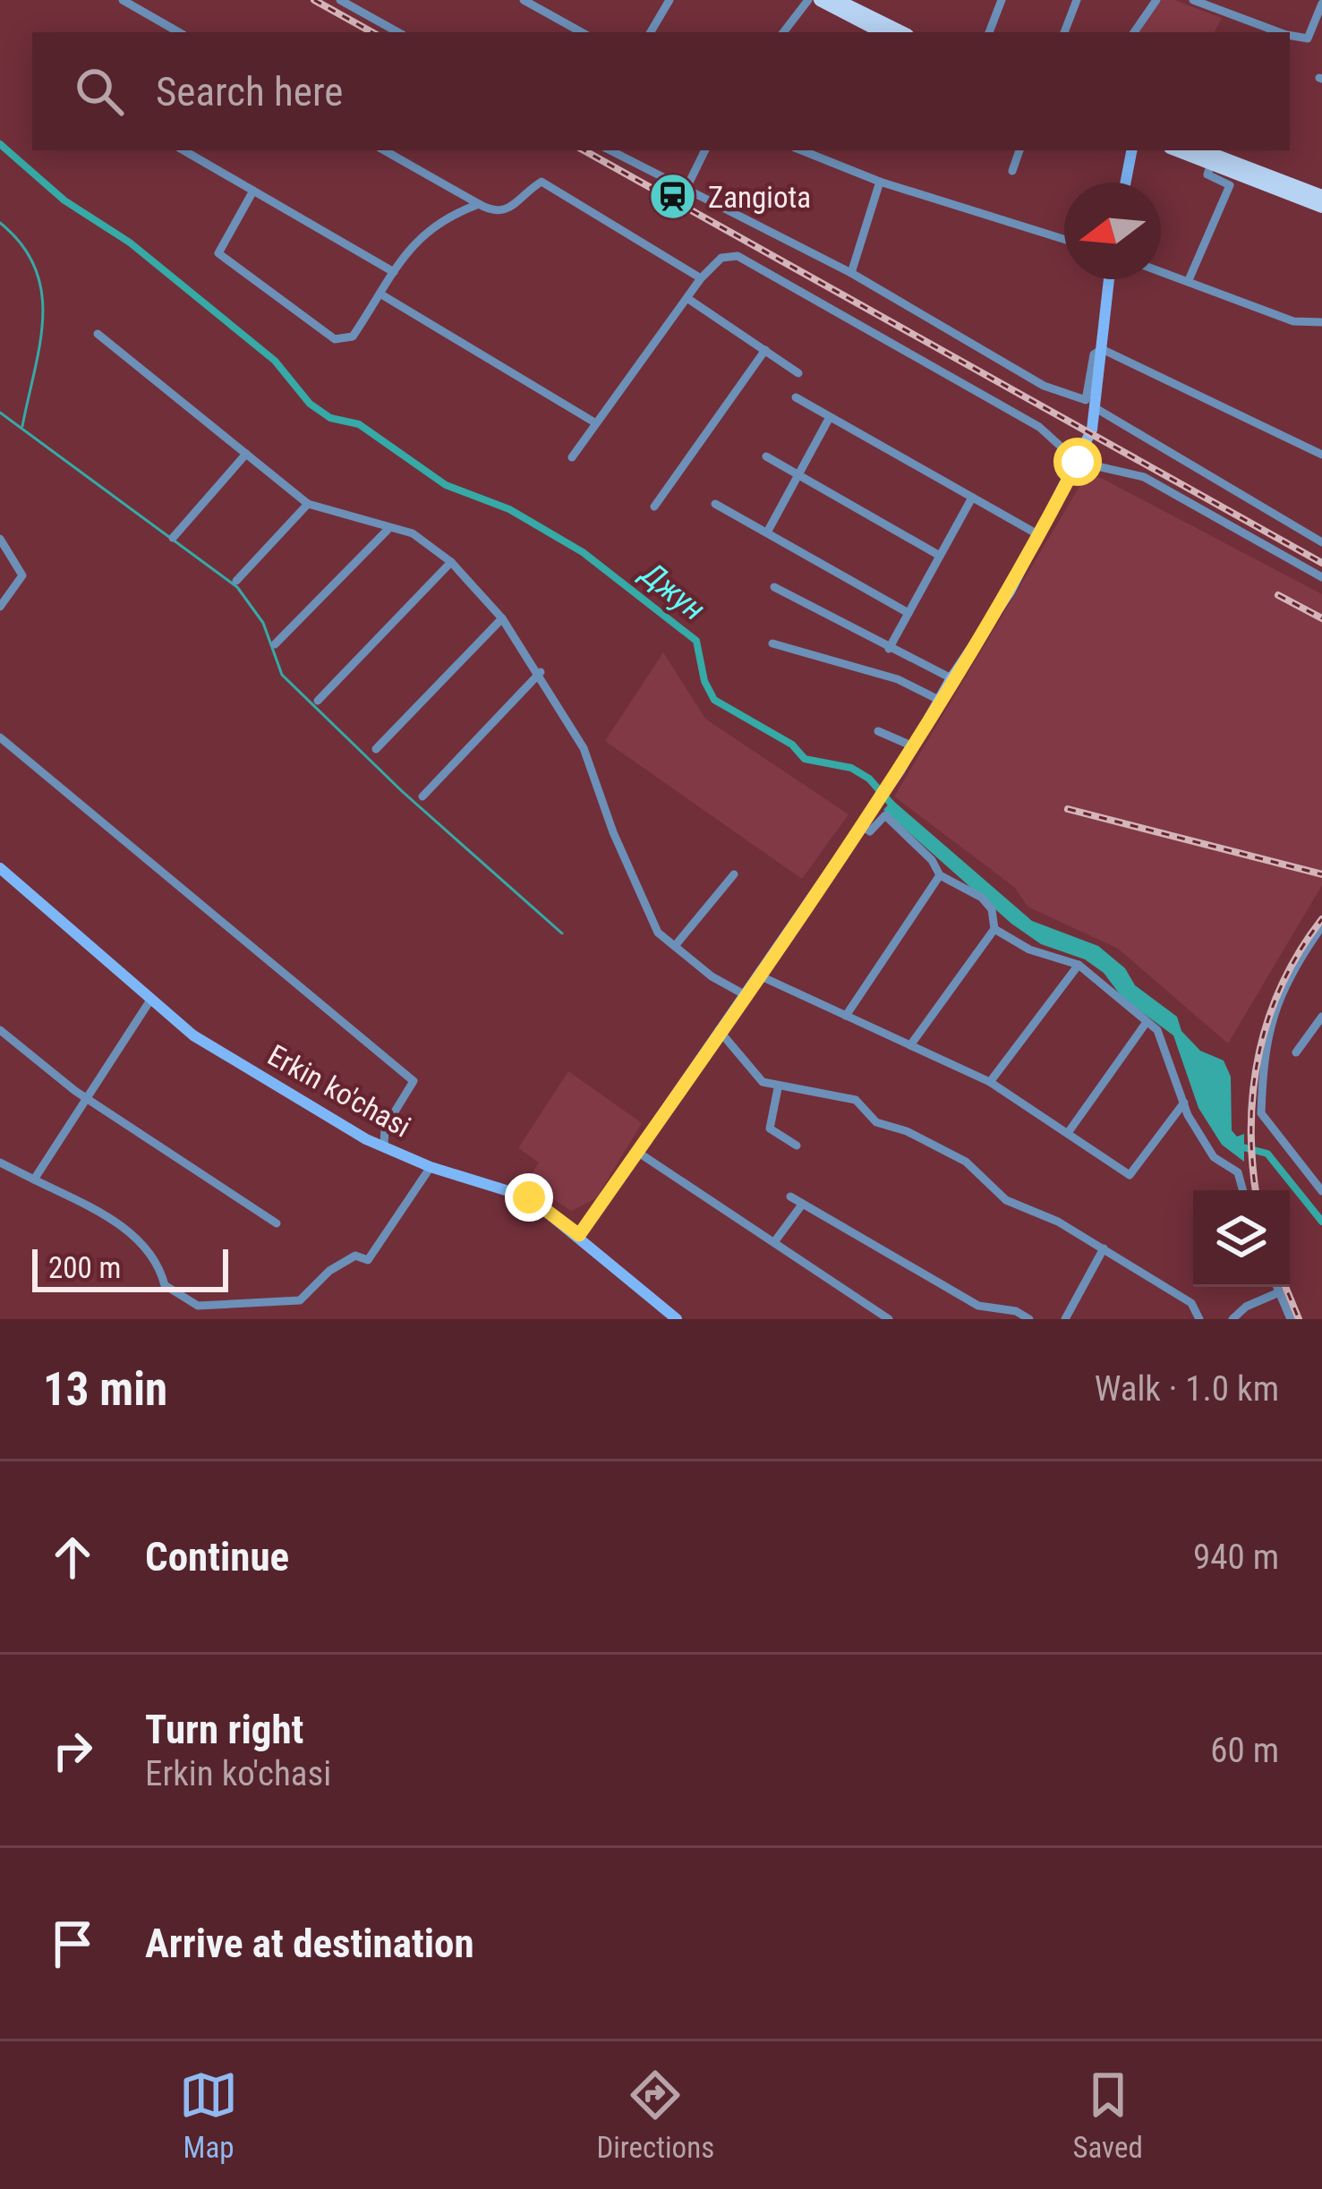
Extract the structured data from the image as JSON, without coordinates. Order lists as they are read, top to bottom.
{
  "streets": {
    "main road": ["Erkin ko'chasi"]
  },
  "water": ["Джун"],
  "places": {
    "station": ["Zangiota"]
  },
  "scale_bar": "200 m",
  "north": "left",
  "page": {
    "search": "Search here",
    "scale": "200 m",
    "heading": ["13 min", "Walk · 1.0 km"],
    "list": [
      ["Continue", "940 m"],
      ["Turn right", "Erkin ko'chasi", "60 m"],
      "Arrive at destination"
    ],
    "nav": ["Map", "Directions", "Saved"]
  }
}
